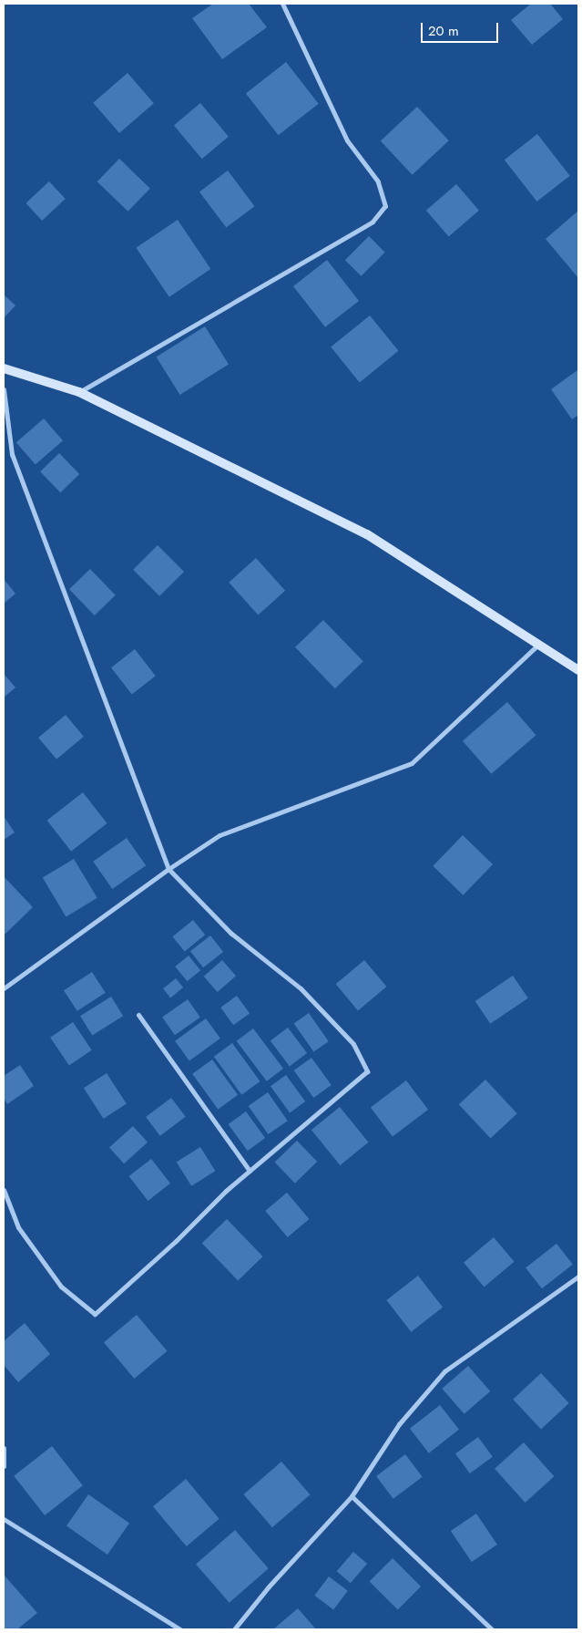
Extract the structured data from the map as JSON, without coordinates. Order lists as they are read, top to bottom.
{
  "scale_bar": "20 m"
}
